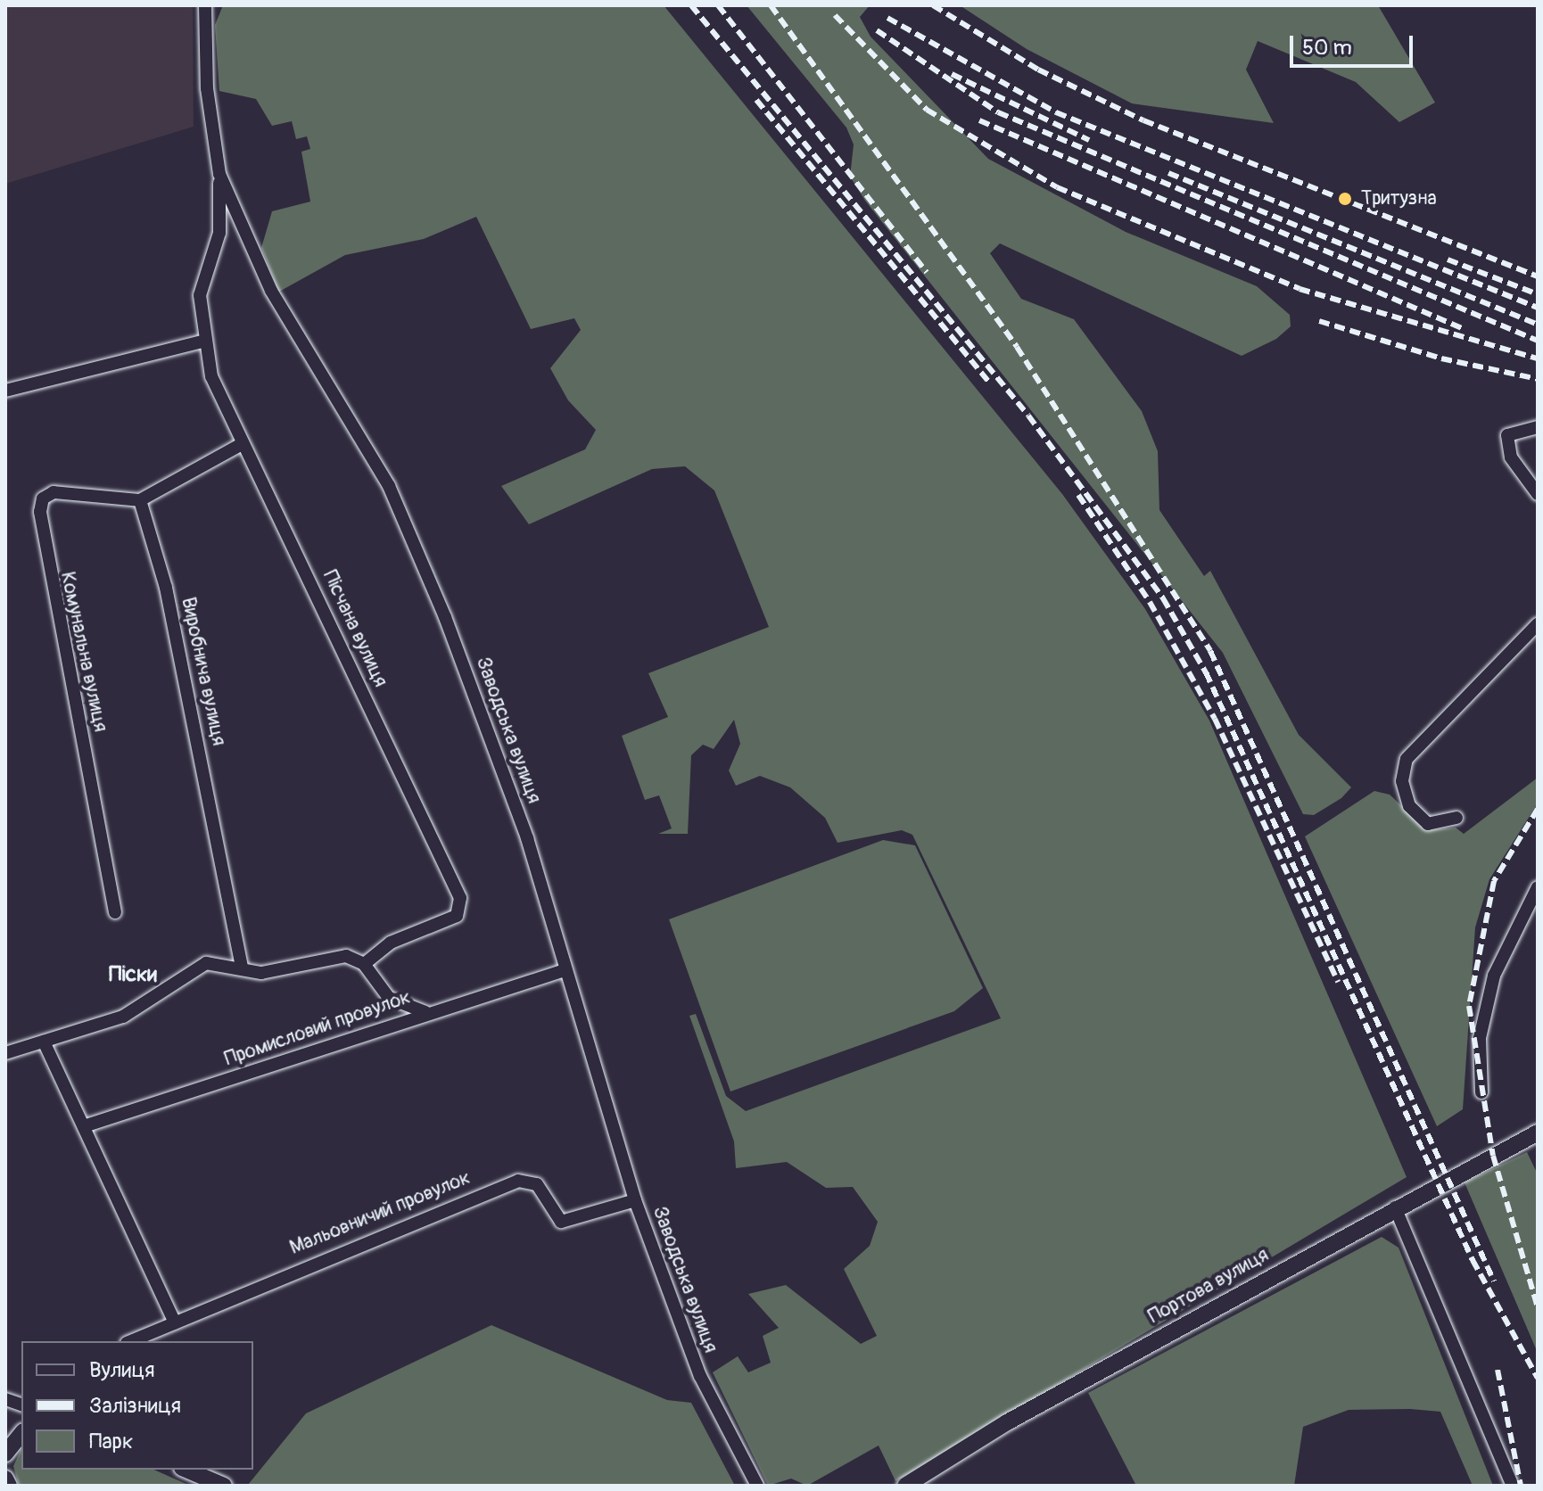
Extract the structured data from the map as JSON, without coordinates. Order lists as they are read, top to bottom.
{
  "streets": {
    "street": [
      "Пісчана вулиця",
      "Комунальна вулиця",
      "Виробнича вулиця",
      "Заводська вулиця",
      "Промисловий провулок",
      "Мальовничий провулок",
      "Портова вулиця"
    ]
  },
  "crossings": [
    ["Пісчана вулиця", "Заводська вулиця"],
    ["Комунальна вулиця", "Виробнича вулиця"],
    ["Заводська вулиця", "Промисловий провулок"],
    ["Заводська вулиця", "Мальовничий провулок"]
  ],
  "districts": ["Піски"],
  "places": ["Тритузна"],
  "legend": ["Вулиця", "Залізниця", "Парк"],
  "scale_bar": "50 m"
}
